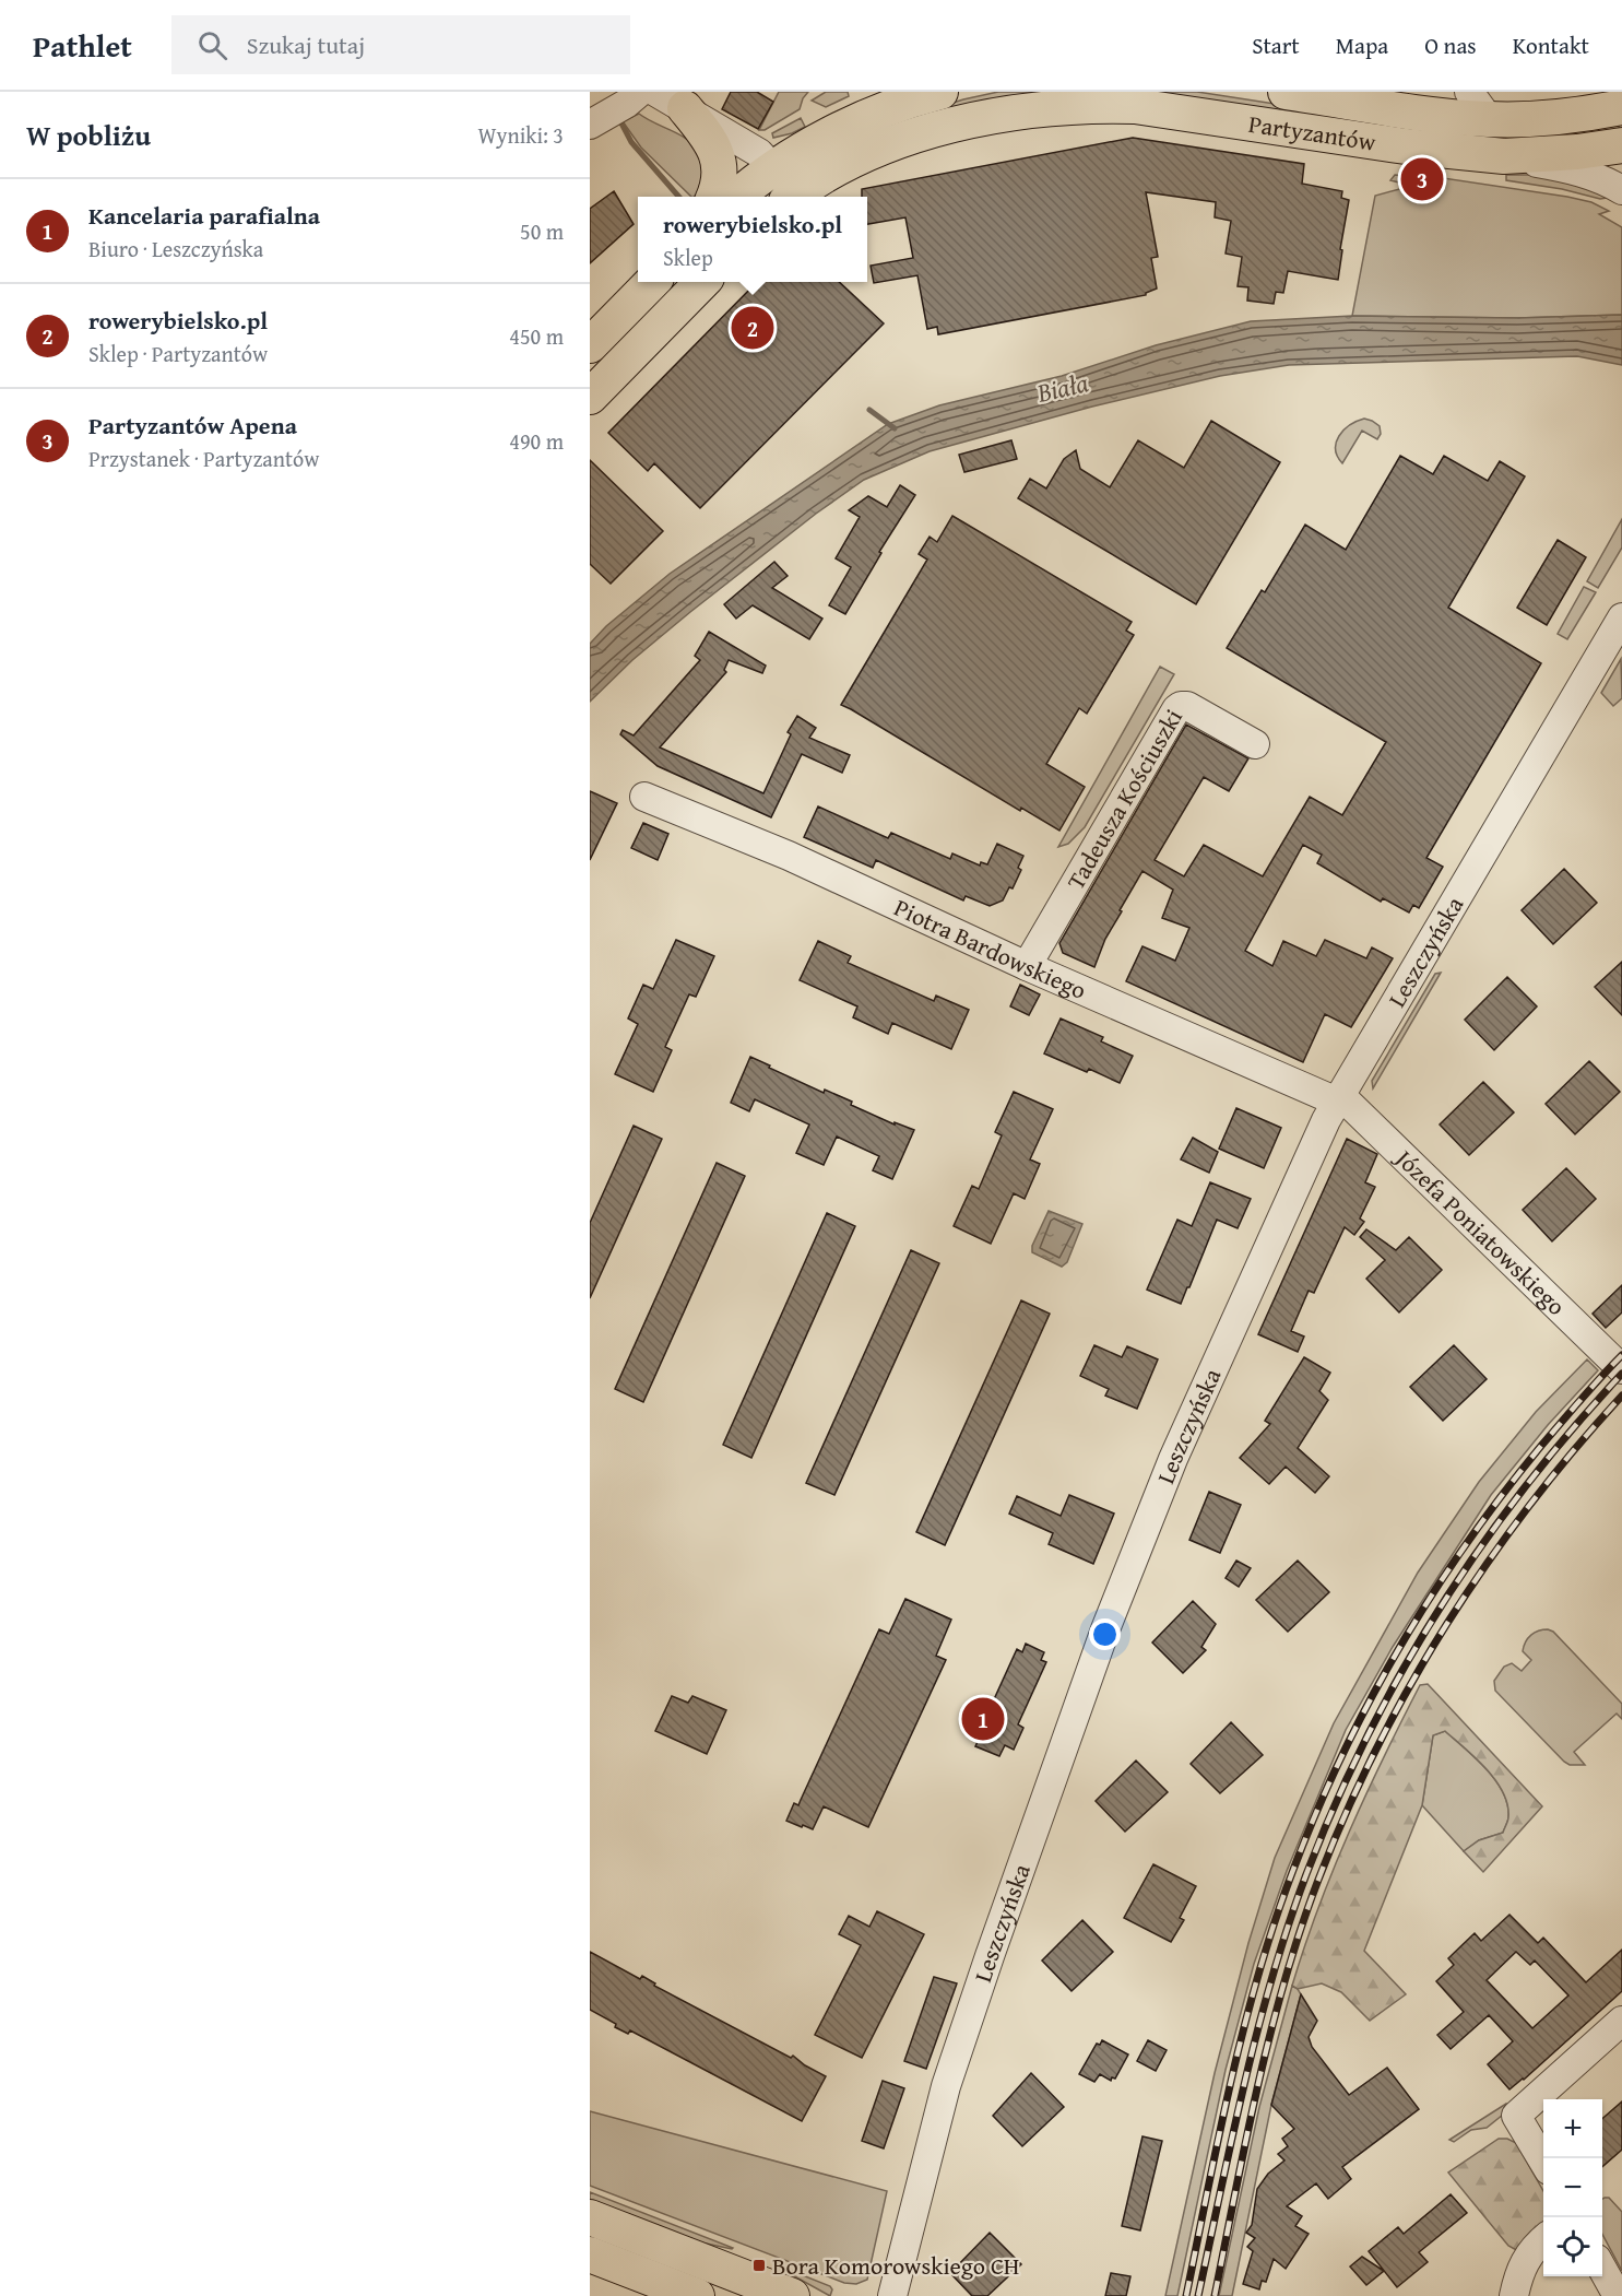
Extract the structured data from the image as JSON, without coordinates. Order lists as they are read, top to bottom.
{
  "streets": {
    "main road": ["Partyzantów"],
    "street": [
      "Tadeusza Kościuszki",
      "Piotra Bardowskiego",
      "Leszczyńska",
      "Józefa Poniatowskiego"
    ]
  },
  "crossings": [
    ["Tadeusza Kościuszki", "Piotra Bardowskiego"],
    ["Piotra Bardowskiego", "Leszczyńska"],
    ["Piotra Bardowskiego", "Józefa Poniatowskiego"],
    ["Leszczyńska", "Józefa Poniatowskiego"]
  ],
  "water": ["Biała"],
  "places": {
    "transit": ["Bora Komorowskiego CH"]
  },
  "page": {
    "header": "Pathlet",
    "search": "Szukaj tutaj",
    "nav": [
      "Start",
      "Mapa",
      "O nas",
      "Kontakt"
    ],
    "heading": ["W pobliżu", "Wyniki: 3"],
    "pins": ["3", "2", "1"],
    "list": [
      {
        "mark": "1",
        "name": "Kancelaria parafialna",
        "note": "Biuro · Leszczyńska",
        "value": "50 m"
      },
      {
        "mark": "2",
        "name": "rowerybielsko.pl",
        "note": "Sklep · Partyzantów",
        "value": "450 m"
      },
      {
        "mark": "3",
        "name": "Partyzantów Apena",
        "note": "Przystanek · Partyzantów",
        "value": "490 m"
      }
    ],
    "popup": ["rowerybielsko.pl", "Sklep"],
    "map_buttons": ["+", "−"]
  }
}
